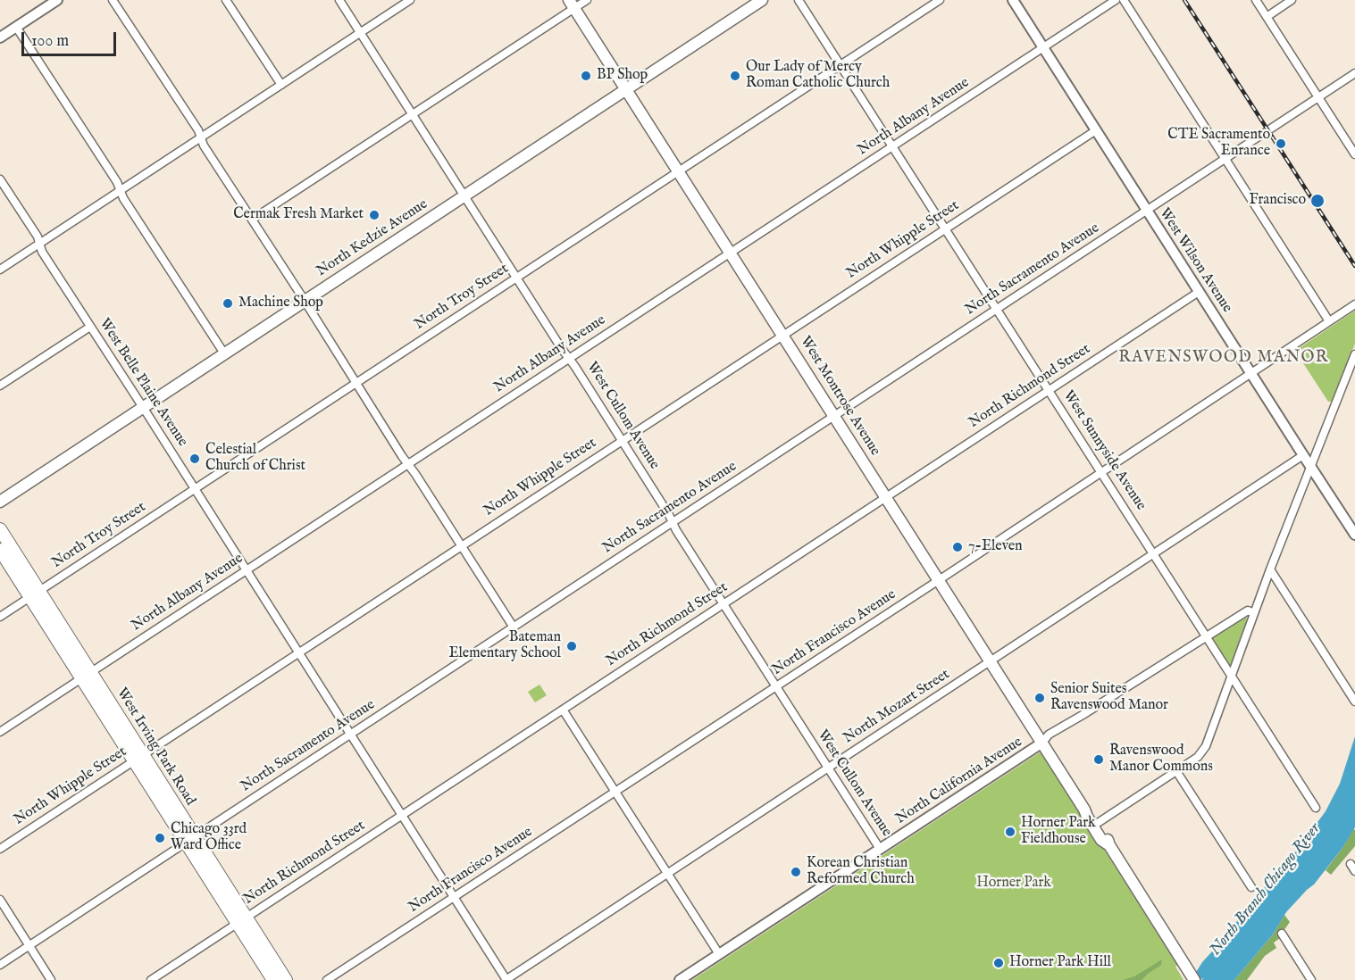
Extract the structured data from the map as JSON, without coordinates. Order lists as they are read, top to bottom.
{
  "streets": {
    "main road": ["North Kedzie Avenue", "West Montrose Avenue", "West Irving Park Road"],
    "street": [
      "North Albany Avenue",
      "North Whipple Street",
      "West Wilson Avenue",
      "North Sacramento Avenue",
      "North Troy Street",
      "West Belle Plaine Avenue",
      "North Richmond Street",
      "West Cullom Avenue",
      "West Sunnyside Avenue",
      "North Francisco Avenue",
      "North Mozart Street",
      "North California Avenue"
    ]
  },
  "crossings": [
    ["North Albany Avenue", "West Wilson Avenue"],
    ["North Albany Avenue", "West Belle Plaine Avenue"],
    ["North Albany Avenue", "West Montrose Avenue"],
    ["North Albany Avenue", "West Cullom Avenue"],
    ["North Albany Avenue", "West Sunnyside Avenue"],
    ["North Albany Avenue", "West Irving Park Road"],
    ["North Kedzie Avenue", "West Belle Plaine Avenue"],
    ["North Kedzie Avenue", "West Montrose Avenue"],
    ["North Kedzie Avenue", "West Cullom Avenue"],
    ["North Whipple Street", "West Wilson Avenue"],
    ["North Whipple Street", "West Belle Plaine Avenue"],
    ["North Whipple Street", "West Montrose Avenue"],
    ["North Whipple Street", "West Cullom Avenue"],
    ["North Whipple Street", "West Sunnyside Avenue"],
    ["North Whipple Street", "West Irving Park Road"],
    ["West Wilson Avenue", "North Sacramento Avenue"],
    ["West Wilson Avenue", "North Richmond Street"],
    ["West Wilson Avenue", "North Francisco Avenue"],
    ["West Wilson Avenue", "North Mozart Street"],
    ["North Sacramento Avenue", "West Belle Plaine Avenue"],
    ["North Sacramento Avenue", "West Montrose Avenue"],
    ["North Sacramento Avenue", "West Cullom Avenue"],
    ["North Sacramento Avenue", "West Sunnyside Avenue"],
    ["North Sacramento Avenue", "West Irving Park Road"],
    ["North Troy Street", "West Belle Plaine Avenue"],
    ["North Troy Street", "West Montrose Avenue"],
    ["North Troy Street", "West Cullom Avenue"],
    ["North Troy Street", "West Sunnyside Avenue"],
    ["North Troy Street", "West Irving Park Road"],
    ["West Belle Plaine Avenue", "North Richmond Street"],
    ["West Belle Plaine Avenue", "North Francisco Avenue"],
    ["West Belle Plaine Avenue", "North Mozart Street"],
    ["North Richmond Street", "West Montrose Avenue"],
    ["North Richmond Street", "West Cullom Avenue"],
    ["North Richmond Street", "West Sunnyside Avenue"],
    ["North Richmond Street", "West Irving Park Road"],
    ["West Montrose Avenue", "North Francisco Avenue"],
    ["West Montrose Avenue", "North Mozart Street"],
    ["West Montrose Avenue", "North California Avenue"],
    ["West Cullom Avenue", "North Francisco Avenue"],
    ["West Cullom Avenue", "North Mozart Street"],
    ["West Cullom Avenue", "North California Avenue"],
    ["West Sunnyside Avenue", "North Francisco Avenue"],
    ["West Sunnyside Avenue", "North Mozart Street"],
    ["West Sunnyside Avenue", "North California Avenue"]
  ],
  "districts": ["RAVENSWOOD MANOR"],
  "water": ["North Branch Chicago River"],
  "parks": ["Horner Park"],
  "places": [
    "BP Shop",
    "Our Lady of Mercy Roman Catholic Church",
    "CTE Sacramento Enrance",
    "Francisco",
    "Cermak Fresh Market",
    "Machine Shop",
    "Celestial Church of Christ",
    "7-Eleven",
    "Bateman Elementary School",
    "Senior Suites Ravenswood Manor",
    "Ravenswood Manor Commons",
    "Horner Park Fieldhouse",
    "Chicago 33rd Ward Office",
    "Korean Christian Reformed Church",
    "Horner Park Hill"
  ],
  "scale_bar": "100 m"
}
